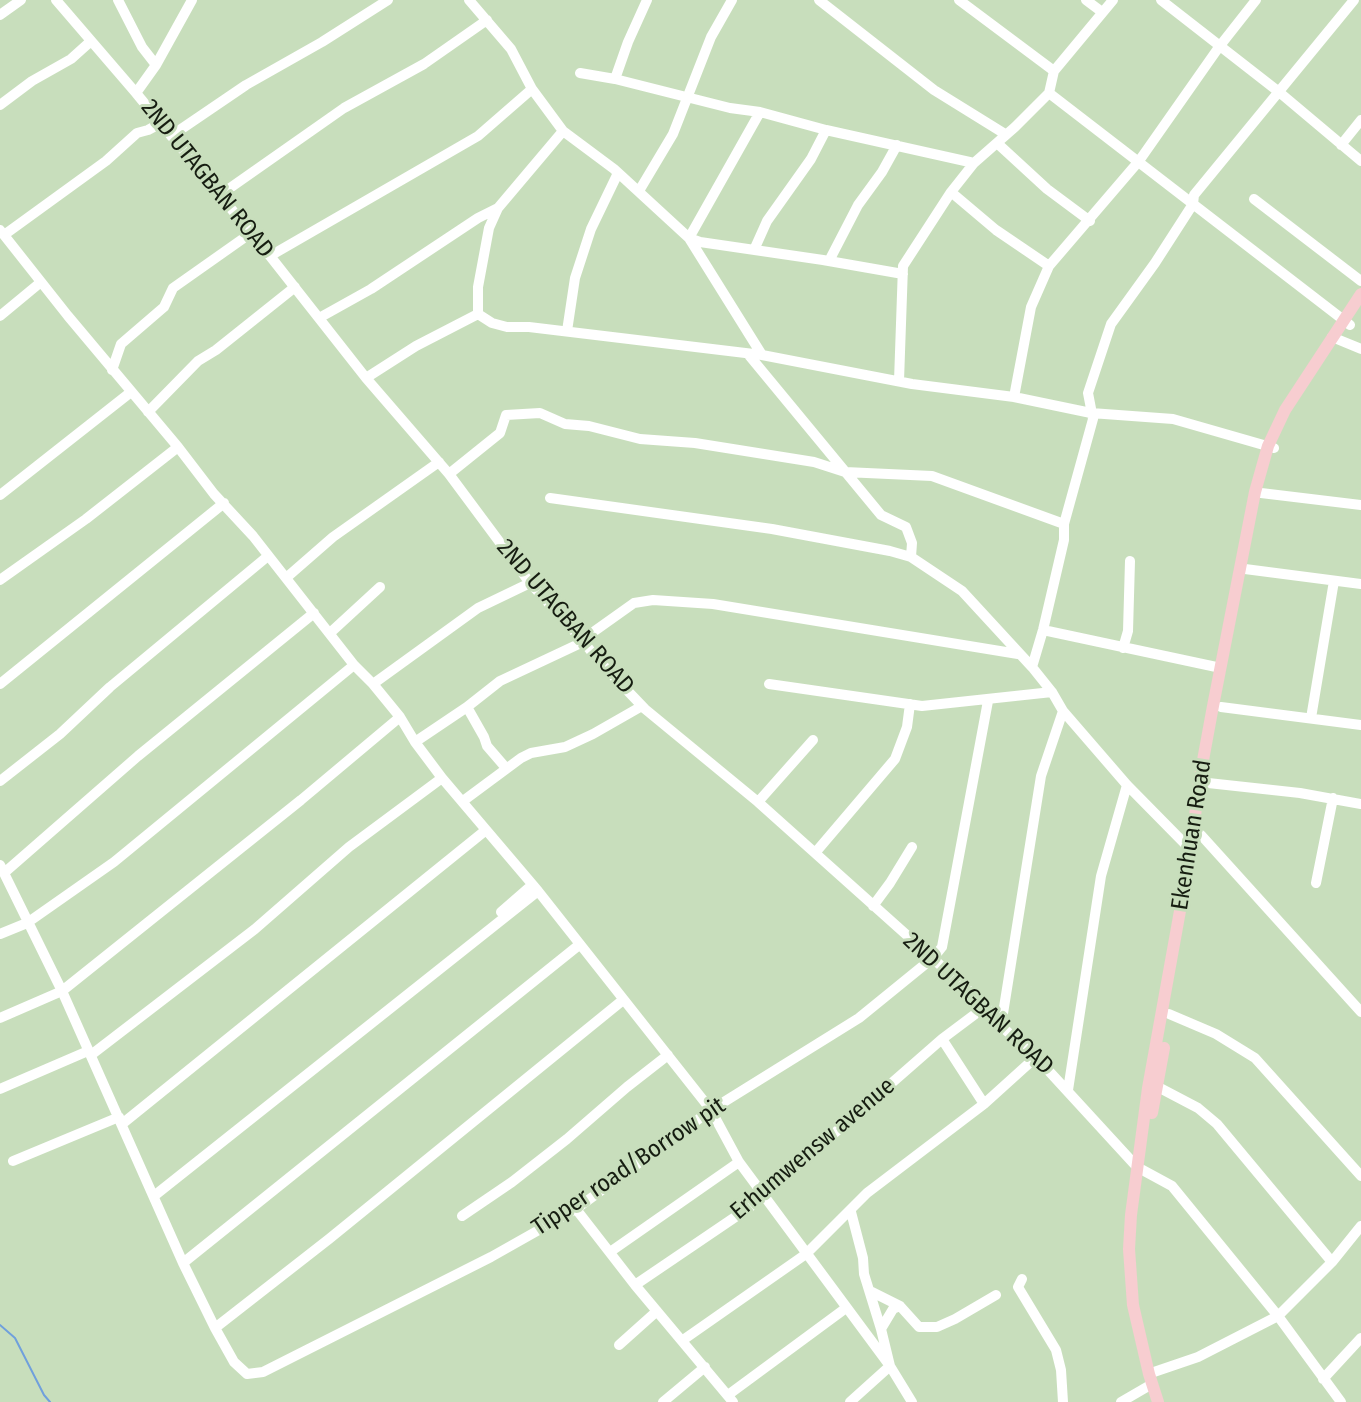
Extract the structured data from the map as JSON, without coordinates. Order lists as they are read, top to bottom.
{
  "streets": {
    "main road": ["Ekenhuan Road"],
    "street": ["2ND UTAGBAN ROAD", "Erhumwensw avenue", "Tipper road/Borrow pit"]
  },
  "crossings": [
    ["2ND UTAGBAN ROAD", "Ekenhuan Road"],
    ["2ND UTAGBAN ROAD", "Erhumwensw avenue"],
    ["2ND UTAGBAN ROAD", "Tipper road/Borrow pit"]
  ]
}
